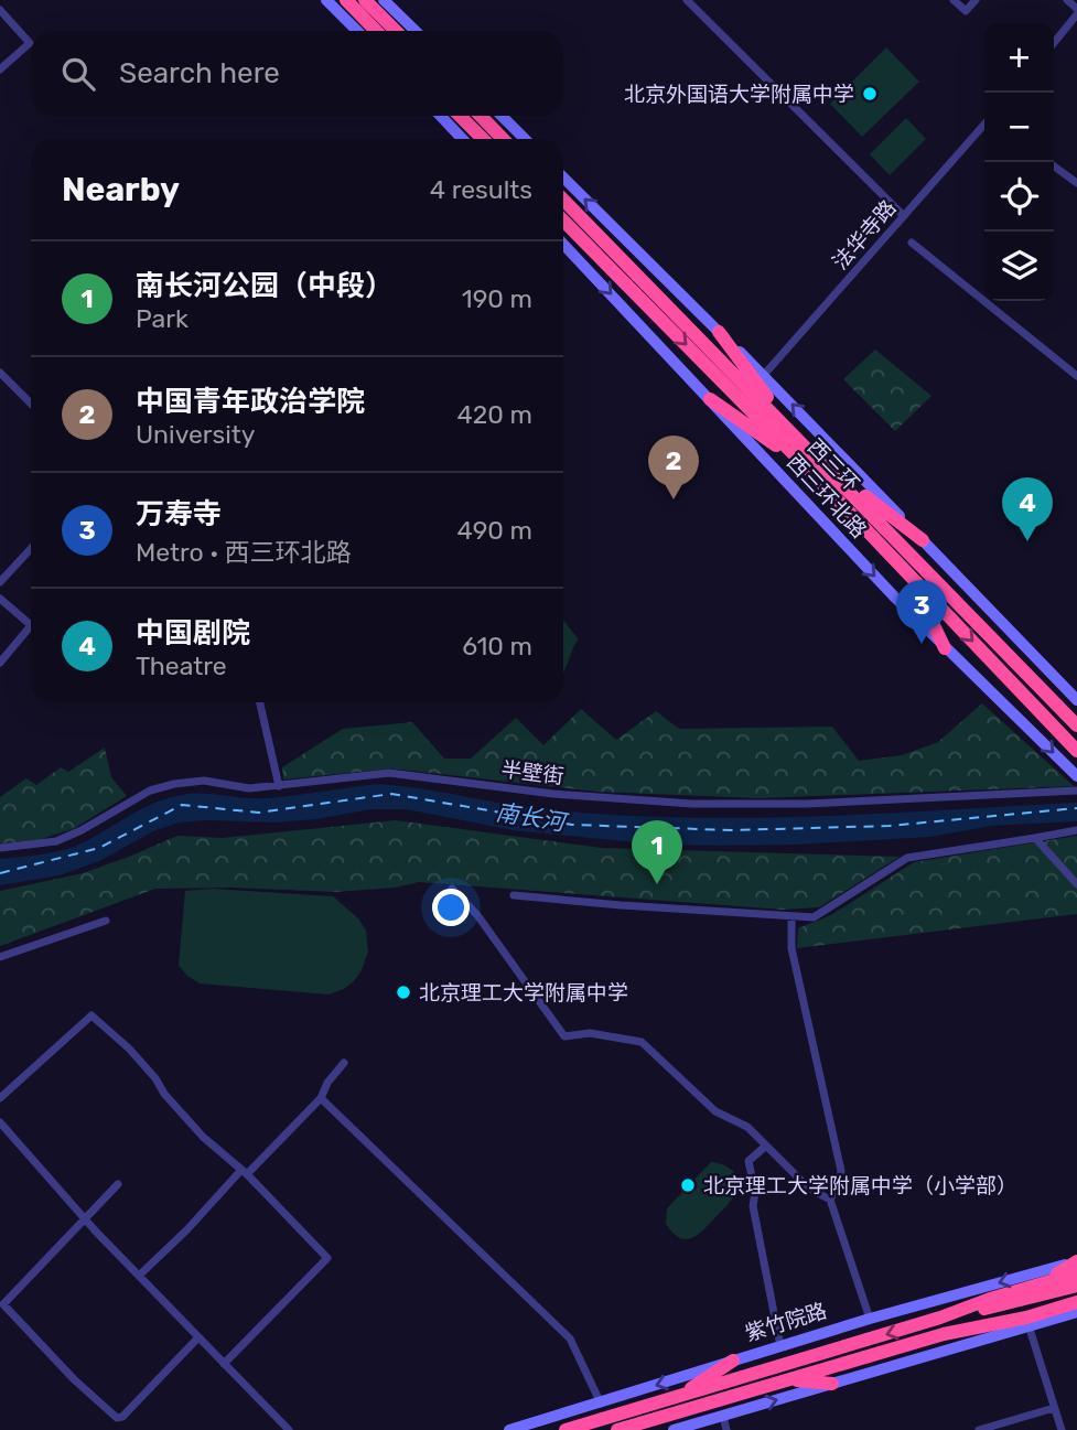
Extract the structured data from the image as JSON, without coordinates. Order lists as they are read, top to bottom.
{
  "streets": {
    "highway": ["西三环", "紫竹院路"],
    "street": ["法华寺路", "西三环北路", "半壁街"]
  },
  "crossings": [
    ["法华寺路", "西三环北路"]
  ],
  "water": ["南长河"],
  "places": ["北京外国语大学附属中学", "北京理工大学附属中学", "北京理工大学附属中学（小学部）"],
  "page": {
    "map_buttons": ["+", "−"],
    "search": "Search here",
    "heading": ["Nearby", "4 results"],
    "list": [
      {
        "mark": "1",
        "name": "南长河公园（中段）",
        "note": "Park",
        "value": "190 m"
      },
      {
        "mark": "2",
        "name": "中国青年政治学院",
        "note": "University",
        "value": "420 m"
      },
      {
        "mark": "3",
        "name": "万寿寺",
        "note": "Metro · 西三环北路",
        "value": "490 m"
      },
      {
        "mark": "4",
        "name": "中国剧院",
        "note": "Theatre",
        "value": "610 m"
      }
    ],
    "pins": [
      "2",
      "4",
      "3",
      "1"
    ]
  }
}
